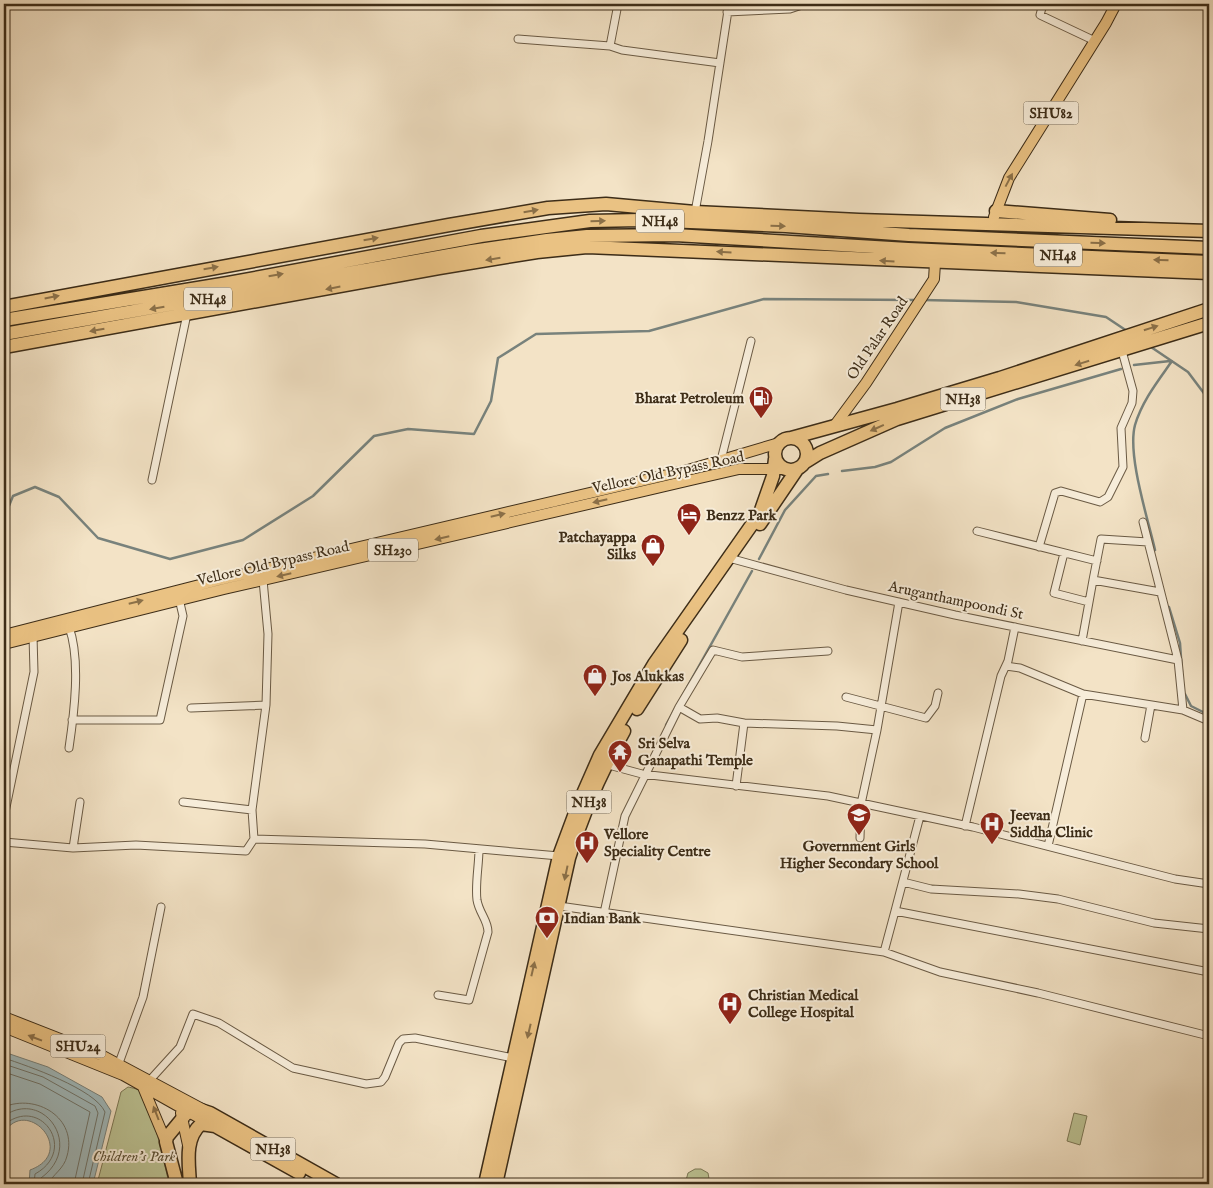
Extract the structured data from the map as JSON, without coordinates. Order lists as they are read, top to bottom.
{
  "streets": {
    "highway": ["NH48", "NH38"],
    "main road": [
      "SHU82",
      "Old Palar Road",
      "Vellore Old Bypass Road",
      "SH230",
      "SHU24"
    ],
    "street": ["Aruganthampoondi St"]
  },
  "crossings": [
    ["Old Palar Road", "NH38"],
    ["NH38", "Vellore Old Bypass Road"],
    ["NH38", "Aruganthampoondi St"],
    ["NH38", "SHU24"]
  ],
  "parks": ["Children's Park"],
  "places": {
    "fuel station": ["Bharat Petroleum"],
    "hotel": ["Benzz Park"],
    "shop": ["Patchayappa Silks", "Jos Alukkas"],
    "temple": ["Sri Selva Ganapathi Temple"],
    "school or university": ["Government Girls Higher Secondary School"],
    "hospital": ["Jeevan Siddha Clinic", "Vellore Speciality Centre", "Christian Medical College Hospital"],
    "bank": ["Indian Bank"]
  }
}
